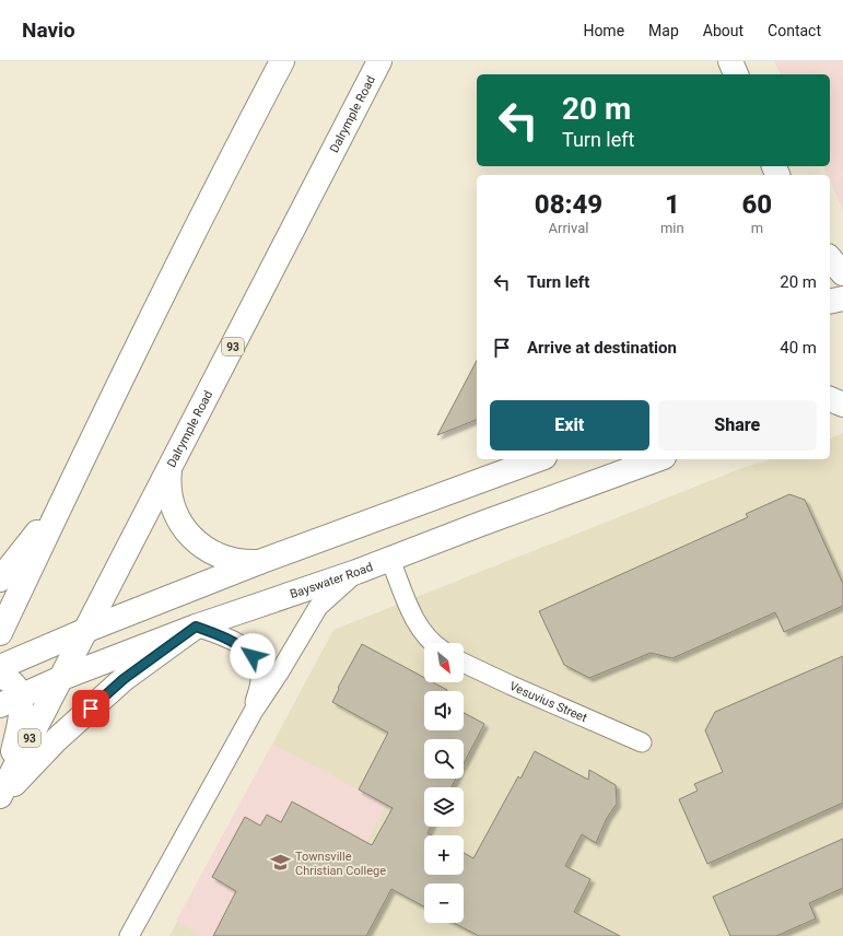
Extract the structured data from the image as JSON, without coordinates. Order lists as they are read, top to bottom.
{
  "streets": {
    "main road": ["Dalrymple Road", "93", "Bayswater Road"],
    "street": ["Vesuvius Street"]
  },
  "crossings": [
    ["Dalrymple Road", "Bayswater Road"]
  ],
  "places": {
    "school or university": ["Townsville Christian College"]
  },
  "north": "bottom right",
  "page": {
    "header": "Navio",
    "nav": [
      "Home",
      "Map",
      "About",
      "Contact"
    ],
    "turn": ["20 m", "Turn left"],
    "eta": [
      "08:49",
      "Arrival",
      "1",
      "min",
      "60",
      "m"
    ],
    "list": [
      {
        "name": "Turn left",
        "value": "20 m"
      },
      {
        "name": "Arrive at destination",
        "value": "40 m"
      }
    ],
    "buttons": ["Exit", "Share"],
    "map_buttons": ["+", "−"]
  }
}
